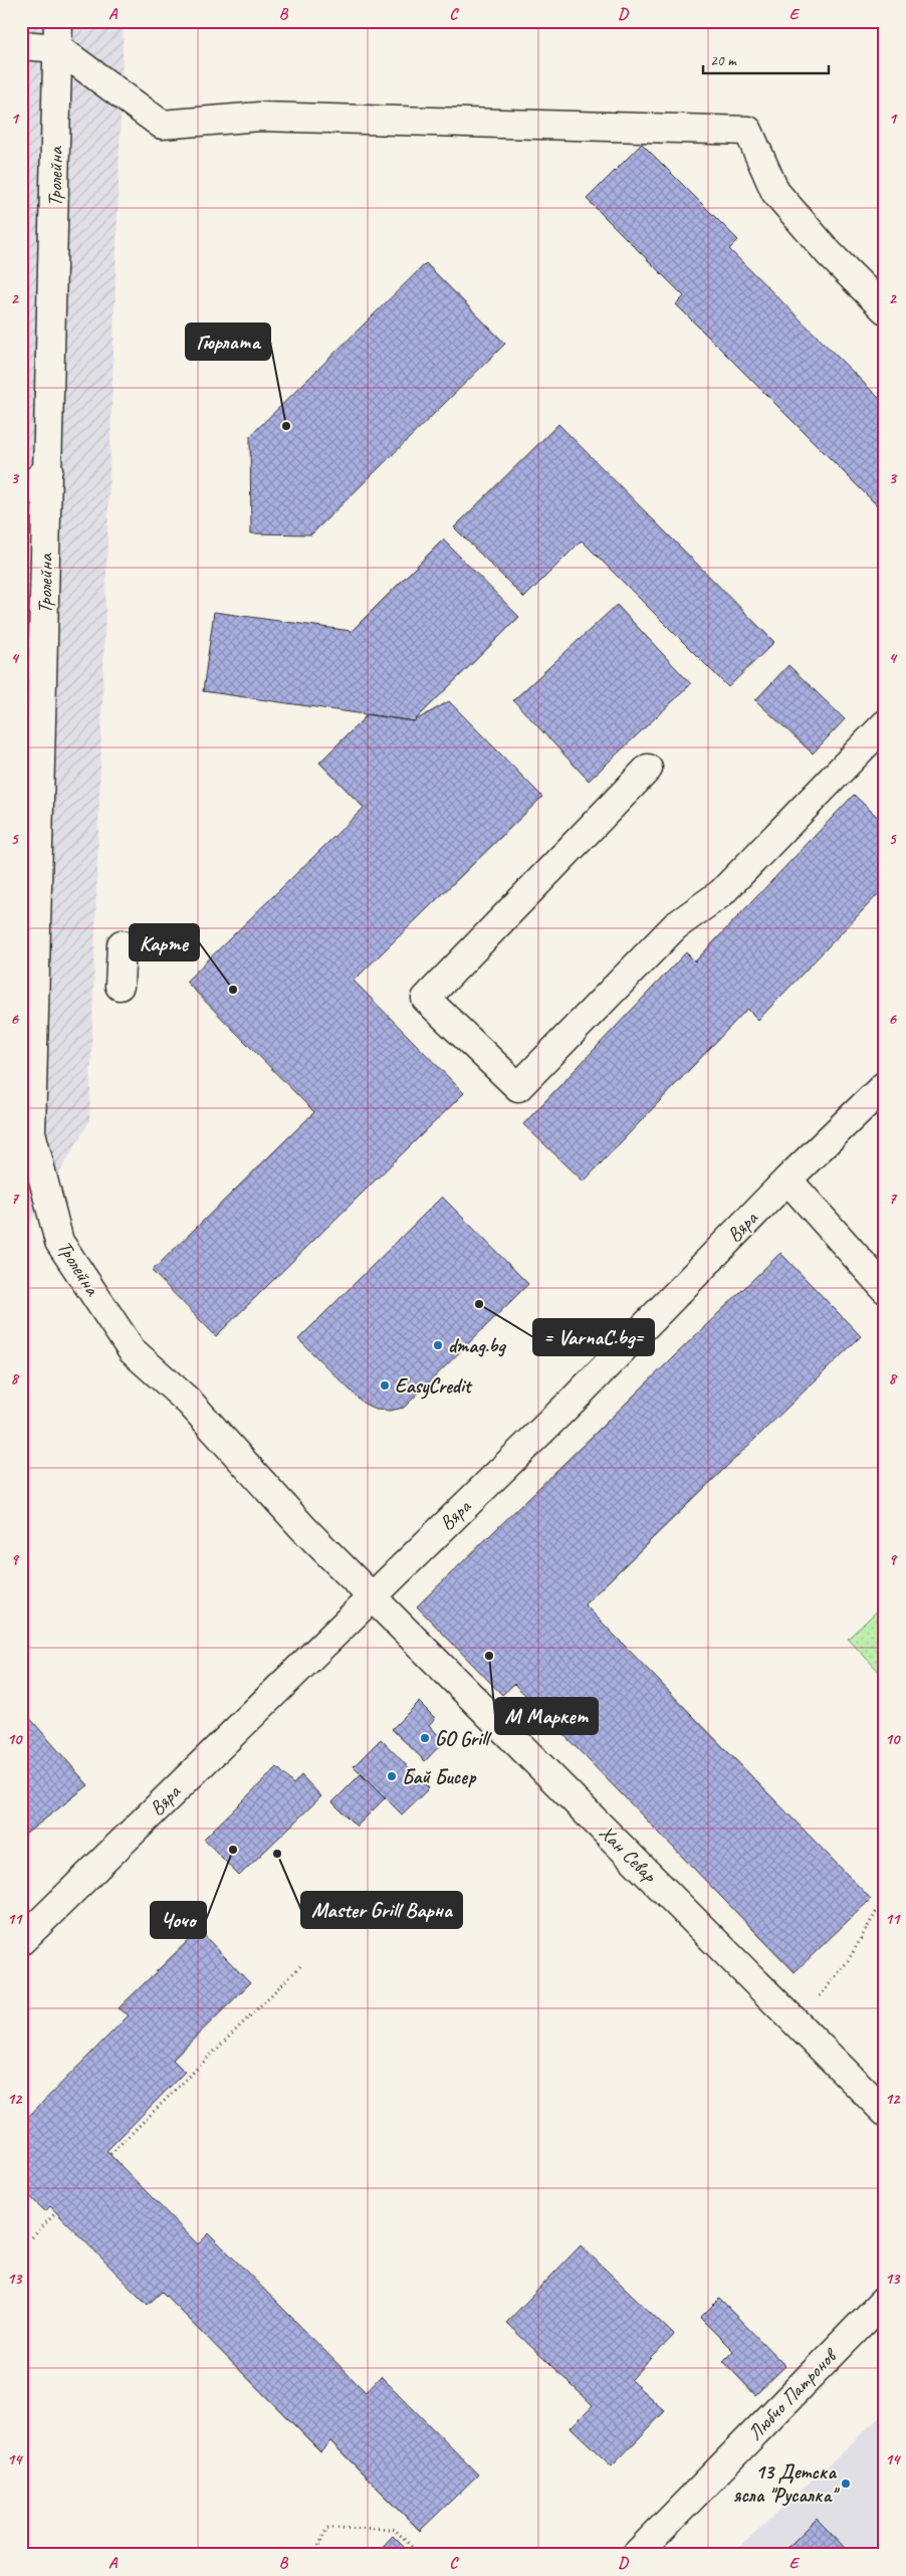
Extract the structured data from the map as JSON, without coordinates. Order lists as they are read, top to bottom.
{
  "streets": {
    "street": [
      "Тролейна",
      "Вяра",
      "Хан Севар",
      "Любчо Патронов"
    ]
  },
  "crossings": [
    ["Тролейна", "Вяра"],
    ["Тролейна", "Хан Севар"],
    ["Вяра", "Хан Севар"]
  ],
  "places": [
    "Гюрлата",
    "Карте",
    "= VarnaC.bg=",
    "dmag.bg",
    "EasyCredit",
    "М Маркет",
    "GO Grill",
    "Бай Бисер",
    "Чочо",
    "Master Grill Варна",
    "13 Детска ясла \"Русалка\""
  ],
  "scale_bar": "20 m",
  "grid": {
    "columns": [
      "A",
      "B",
      "C",
      "D",
      "E"
    ],
    "rows": [
      "1",
      "2",
      "3",
      "4",
      "5",
      "6",
      "7",
      "8",
      "9",
      "10",
      "11",
      "12",
      "13",
      "14"
    ]
  }
}
